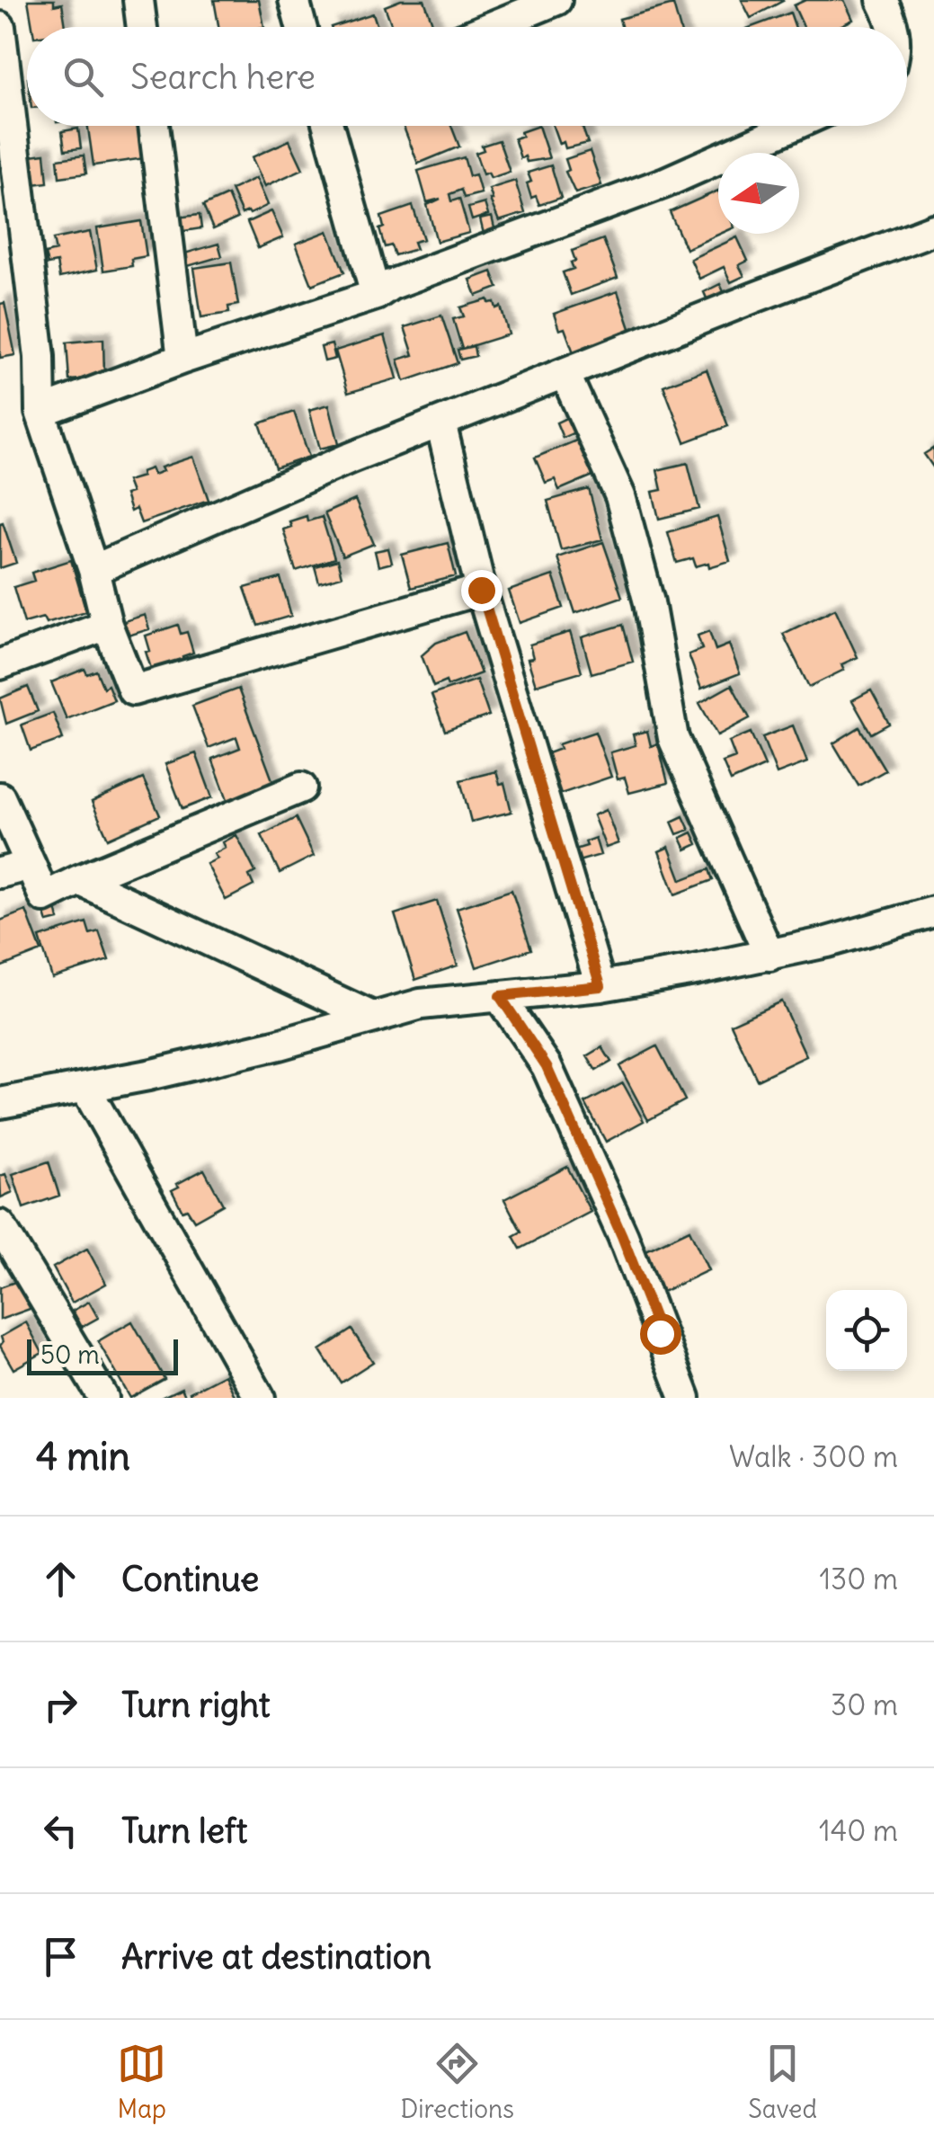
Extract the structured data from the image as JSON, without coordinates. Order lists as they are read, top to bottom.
{
  "scale_bar": "50 m",
  "north": "left",
  "page": {
    "search": "Search here",
    "scale": "50 m",
    "heading": ["4 min", "Walk · 300 m"],
    "list": [
      ["Continue", "130 m"],
      ["Turn right", "30 m"],
      ["Turn left", "140 m"],
      "Arrive at destination"
    ],
    "nav": ["Map", "Directions", "Saved"]
  }
}
